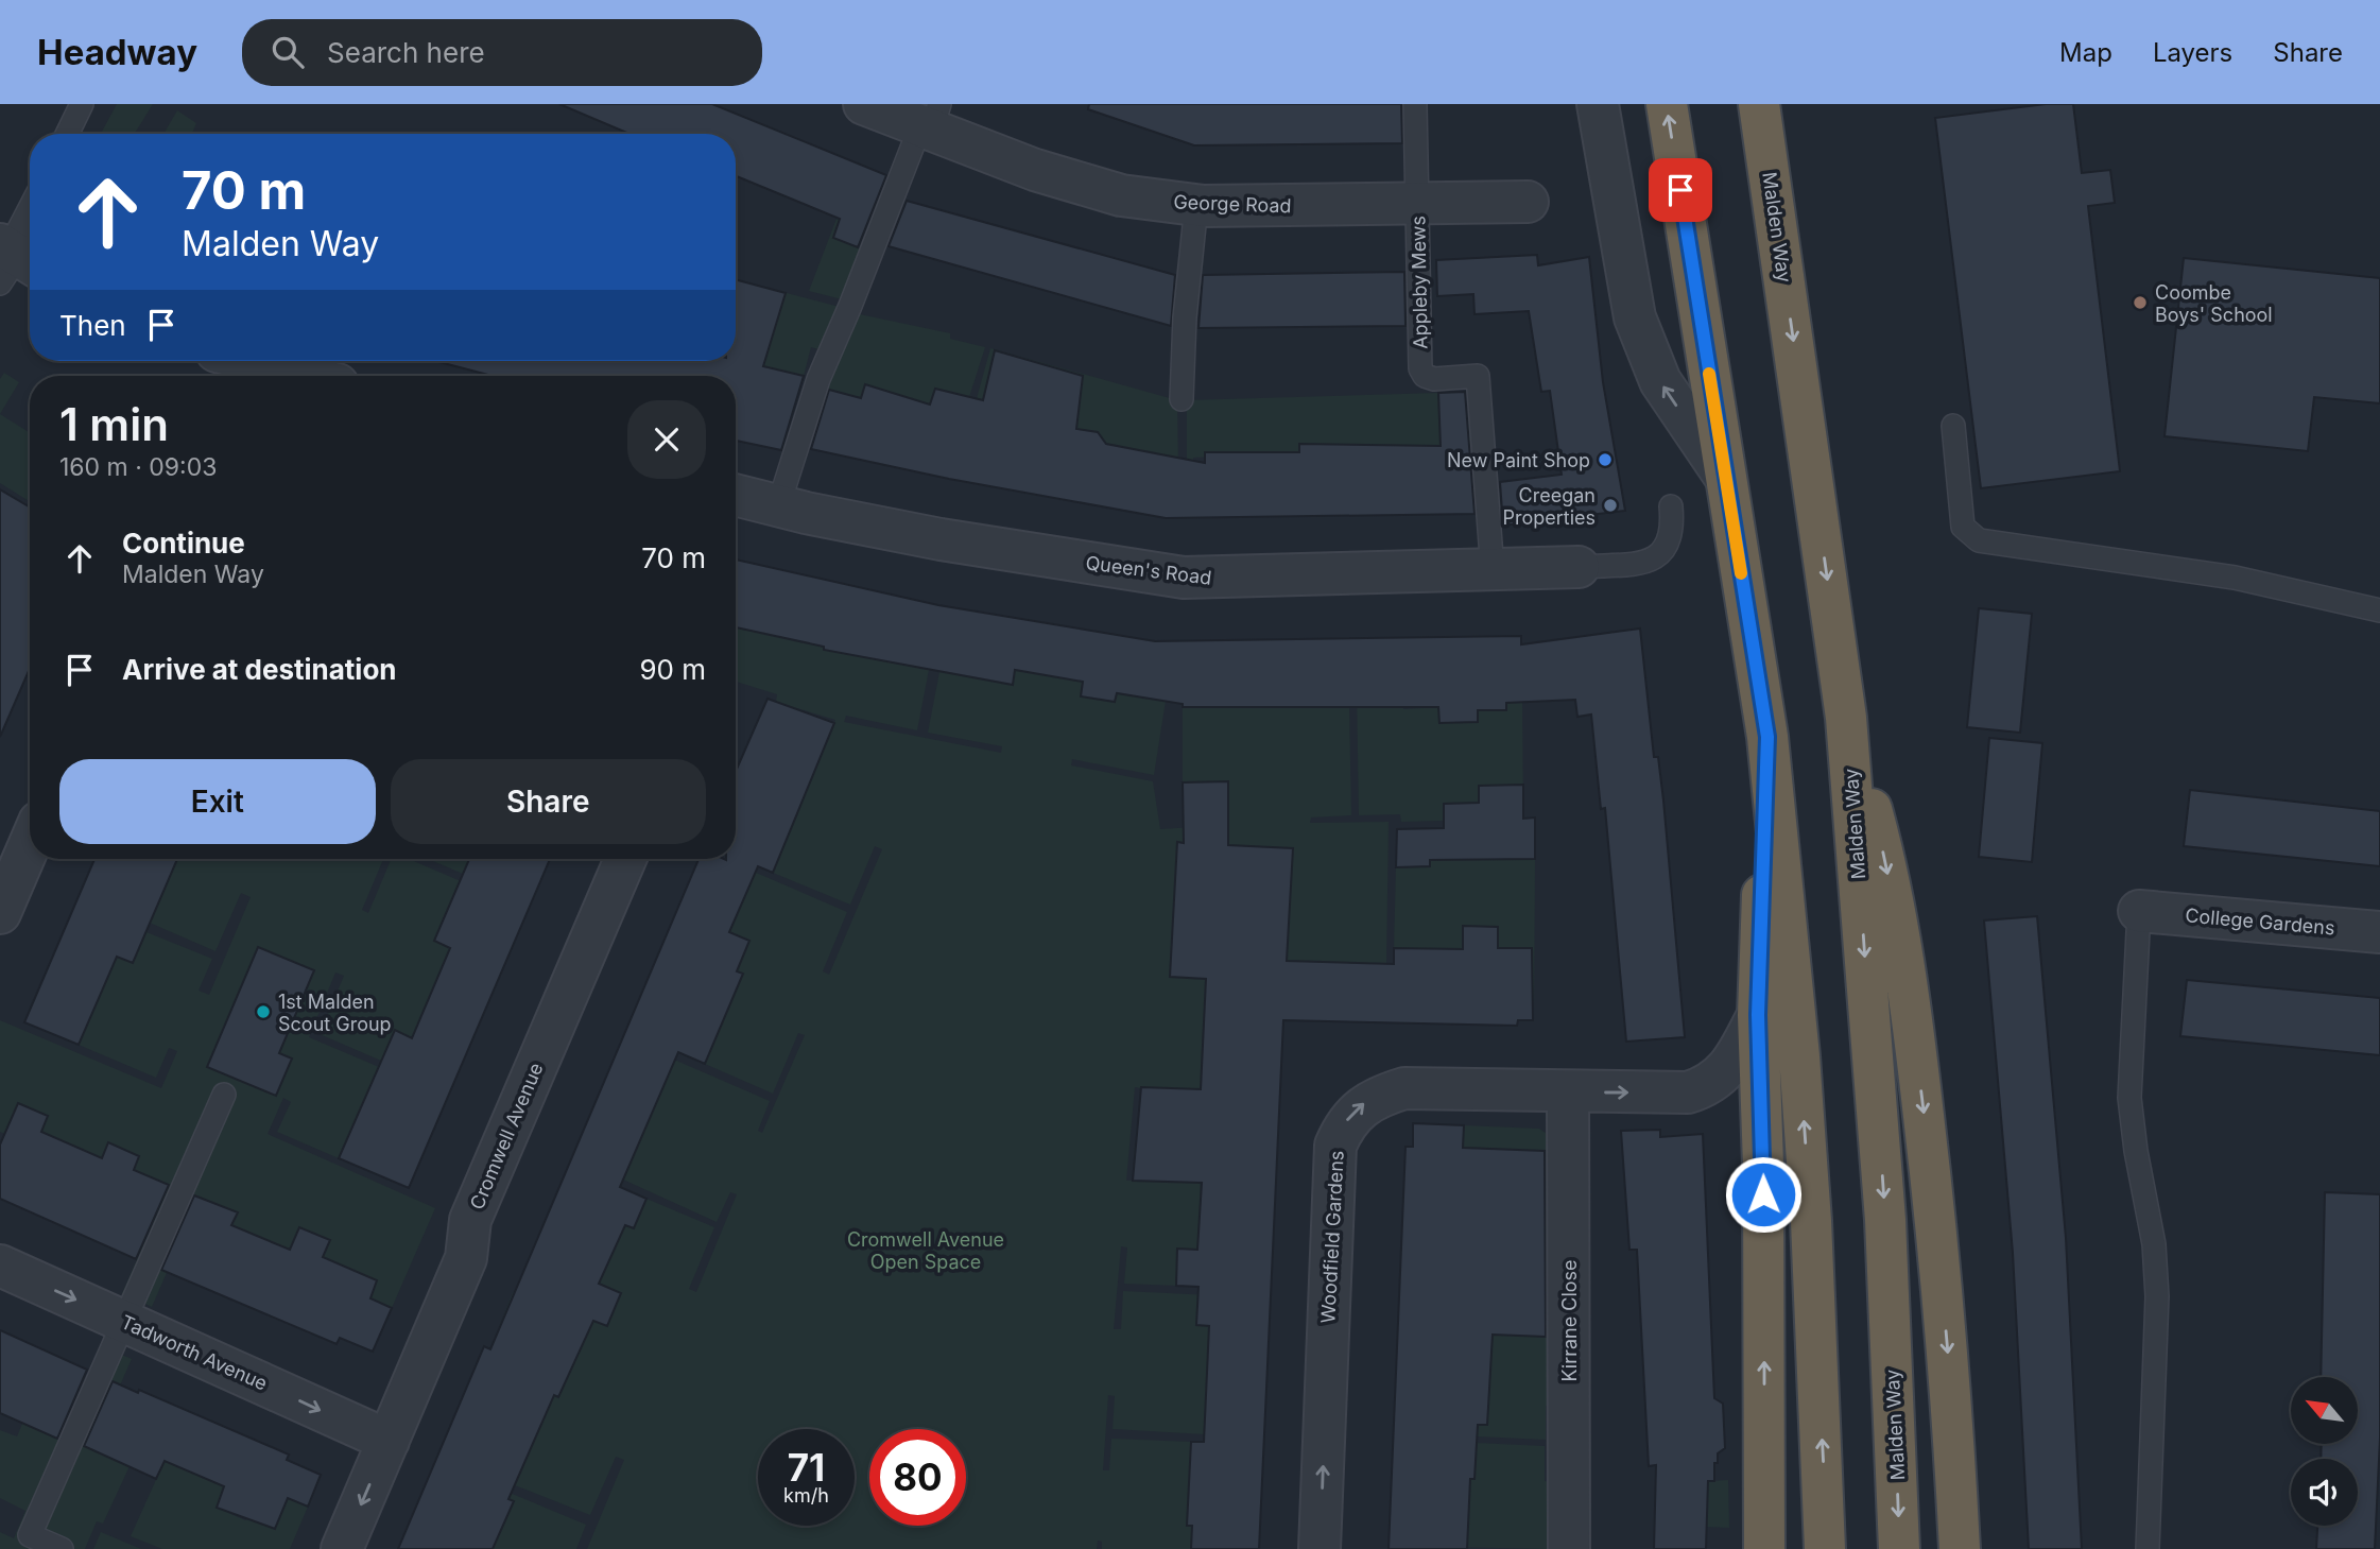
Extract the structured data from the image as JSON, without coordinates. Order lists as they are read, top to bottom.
{
  "streets": {
    "highway": ["Malden Way"],
    "street": [
      "George Road",
      "Queen's Road",
      "College Gardens",
      "Cromwell Avenue",
      "Woodfield Gardens",
      "Kirrane Close",
      "Tadworth Avenue"
    ],
    "lane": ["Appleby Mews"]
  },
  "crossings": [
    ["George Road", "Appleby Mews"],
    ["Appleby Mews", "Queen's Road"],
    ["Cromwell Avenue", "Tadworth Avenue"],
    ["Woodfield Gardens", "Kirrane Close"]
  ],
  "one_way": ["Tadworth Avenue"],
  "parks": ["Cromwell Avenue Open Space"],
  "places": [
    "Coombe Boys' School",
    "New Paint Shop",
    "Creegan Properties",
    "1st Malden Scout Group"
  ],
  "north": "top left",
  "page": {
    "header": "Headway",
    "search": "Search here",
    "nav": ["Map", "Layers", "Share"],
    "turn": ["70 m", "Malden Way"],
    "then": "Then",
    "heading": ["1 min", "160 m · 09:03"],
    "list": [
      {
        "name": "Continue",
        "note": "Malden Way",
        "value": "70 m"
      },
      {
        "name": "Arrive at destination",
        "value": "90 m"
      }
    ],
    "buttons": ["Exit", "Share"],
    "speed": "71 km/h",
    "limit": "80"
  }
}
